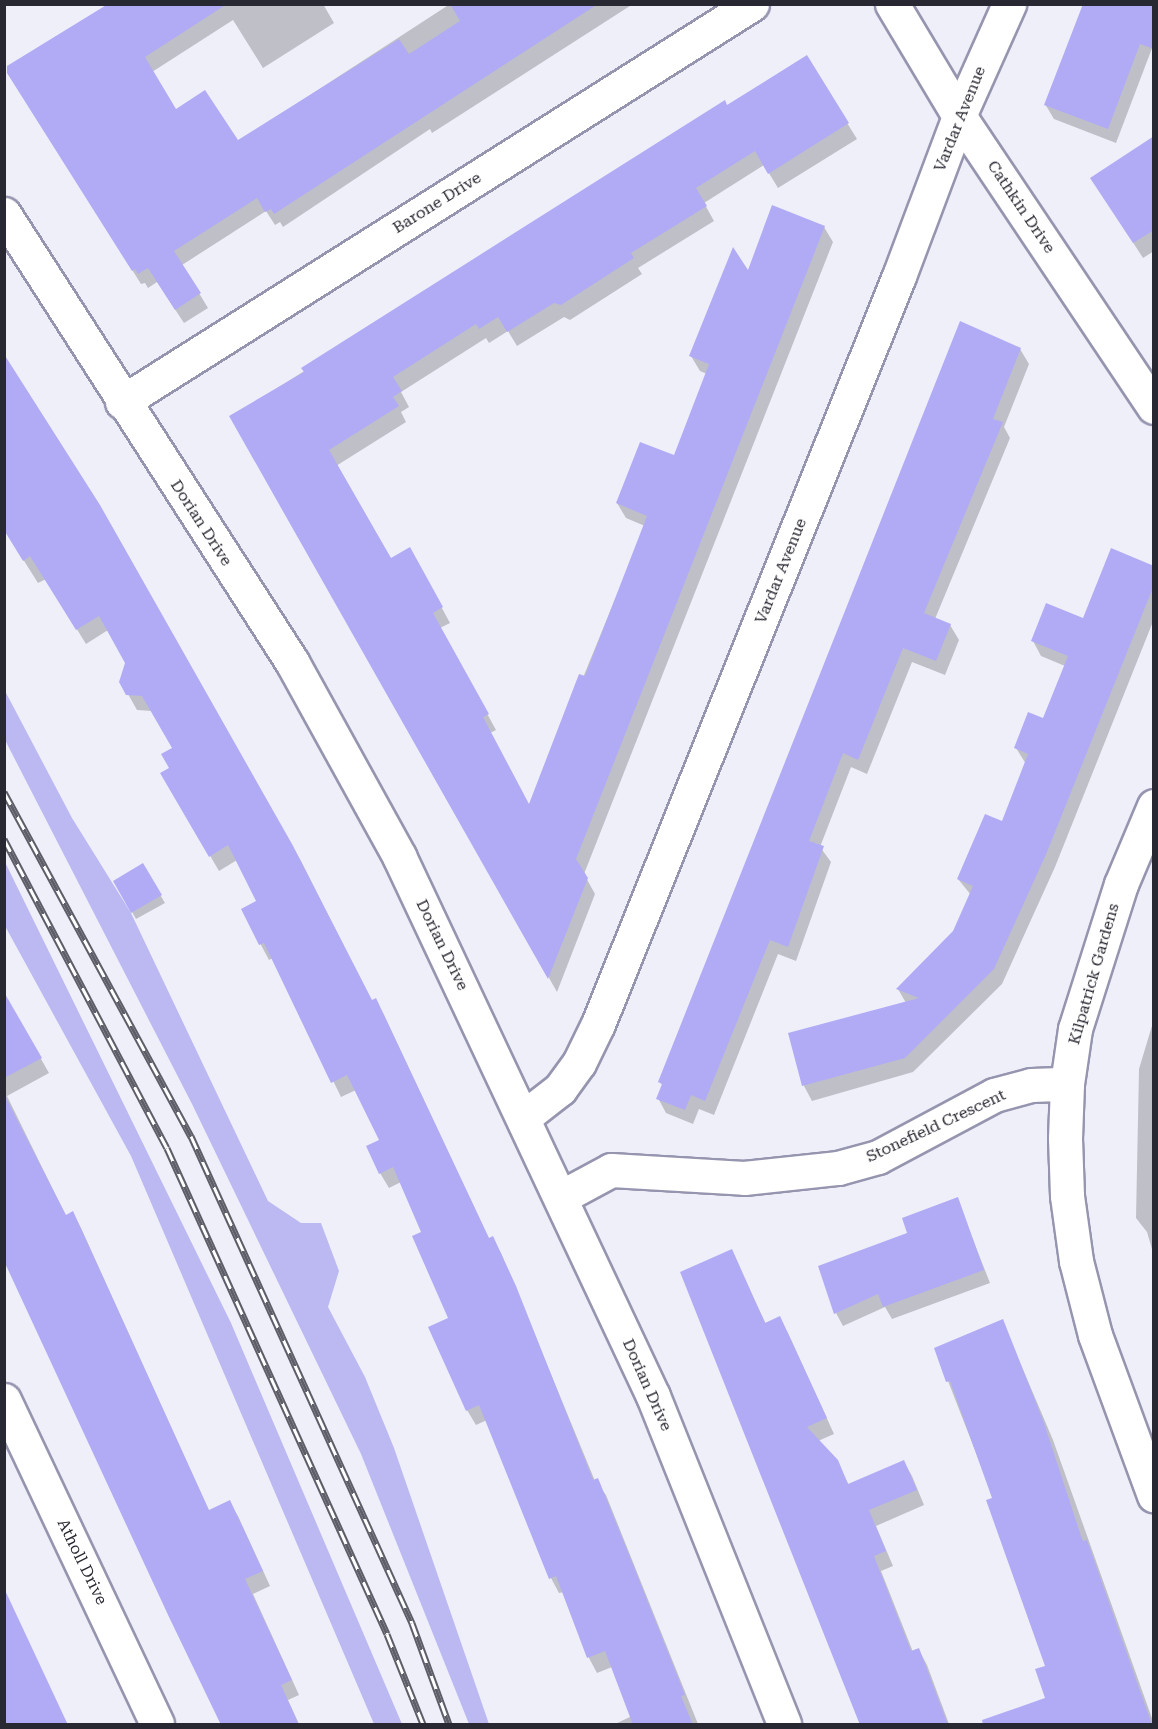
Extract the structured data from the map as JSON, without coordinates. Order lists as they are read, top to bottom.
{
  "streets": {
    "street": [
      "Vardar Avenue",
      "Barone Drive",
      "Cathkin Drive",
      "Dorian Drive",
      "Kilpatrick Gardens",
      "Stonefield Crescent",
      "Atholl Drive"
    ]
  },
  "crossings": [
    ["Vardar Avenue", "Cathkin Drive"],
    ["Vardar Avenue", "Dorian Drive"],
    ["Barone Drive", "Dorian Drive"],
    ["Dorian Drive", "Stonefield Crescent"],
    ["Kilpatrick Gardens", "Stonefield Crescent"]
  ]
}
